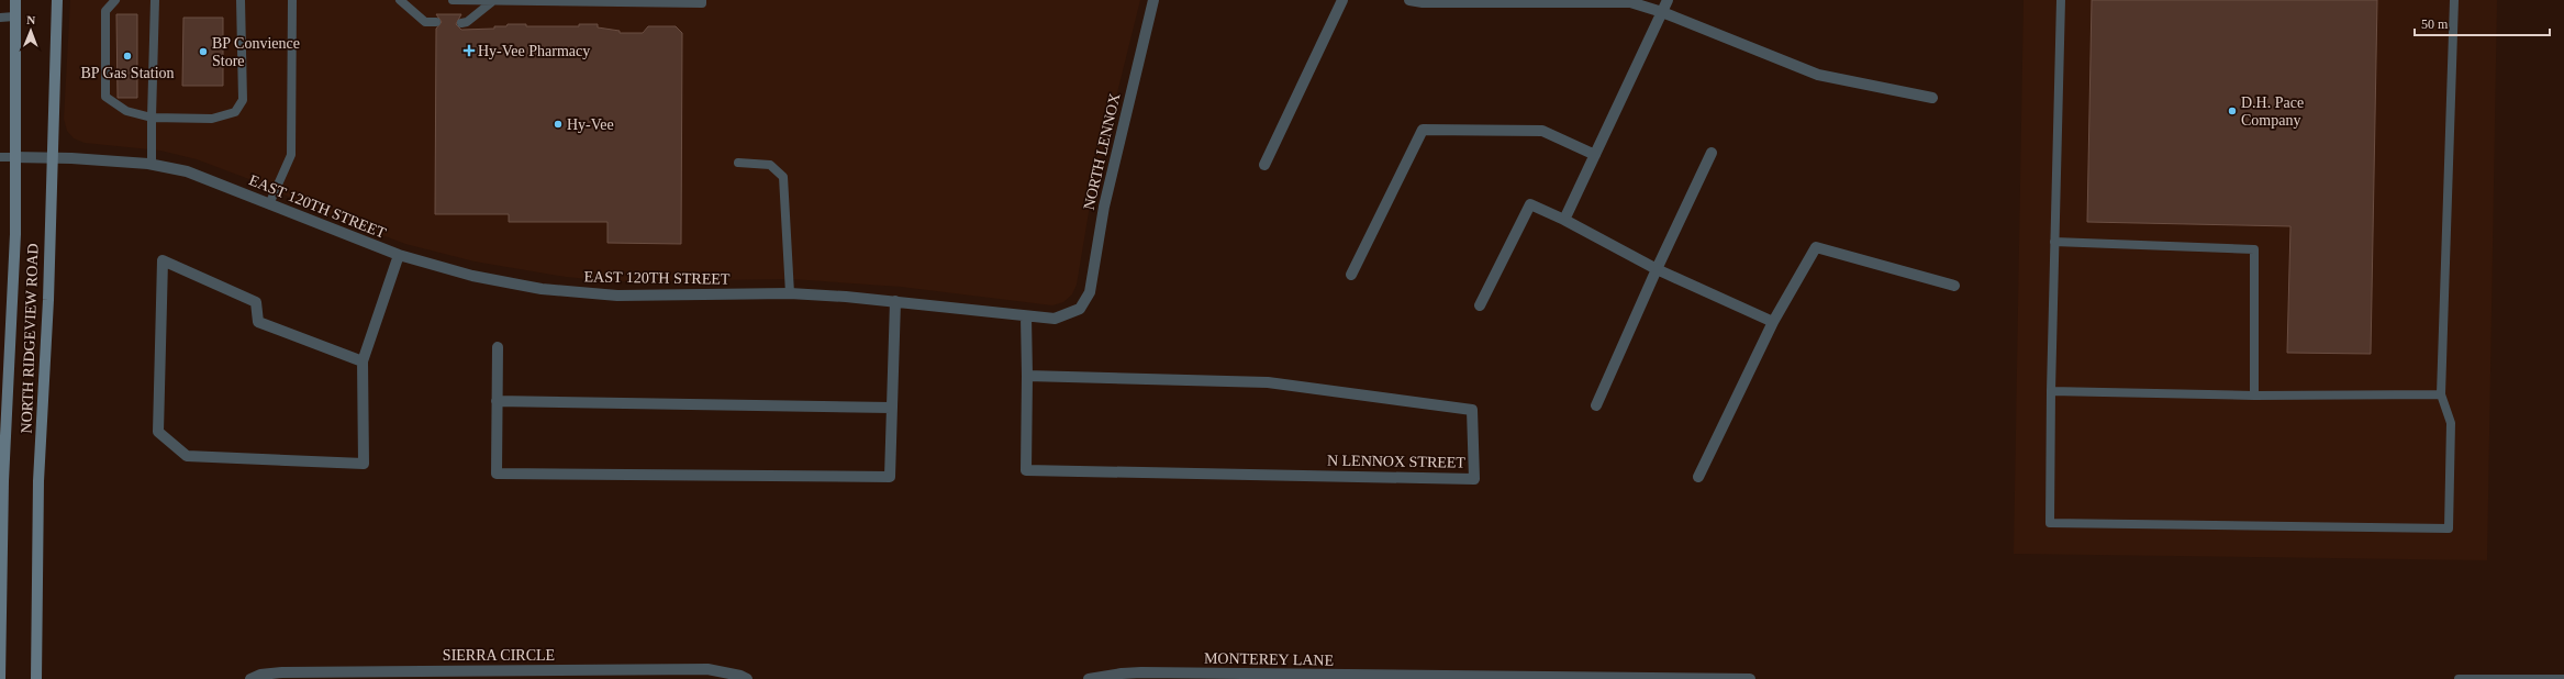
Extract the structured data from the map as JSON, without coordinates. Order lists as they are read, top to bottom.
{
  "streets": {
    "main road": ["NORTH RIDGEVIEW ROAD"],
    "street": [
      "NORTH LENNOX",
      "EAST 120TH STREET",
      "N LENNOX STREET",
      "SIERRA CIRCLE",
      "MONTEREY LANE"
    ]
  },
  "crossings": [
    ["NORTH LENNOX", "EAST 120TH STREET"],
    ["EAST 120TH STREET", "NORTH RIDGEVIEW ROAD"],
    ["EAST 120TH STREET", "N LENNOX STREET"]
  ],
  "places": {
    "health": ["Hy-Vee Pharmacy"],
    "other": [
      "BP Convience Store",
      "BP Gas Station",
      "D.H. Pace Company",
      "Hy-Vee"
    ]
  },
  "scale_bar": "50 m",
  "north": "top"
}
